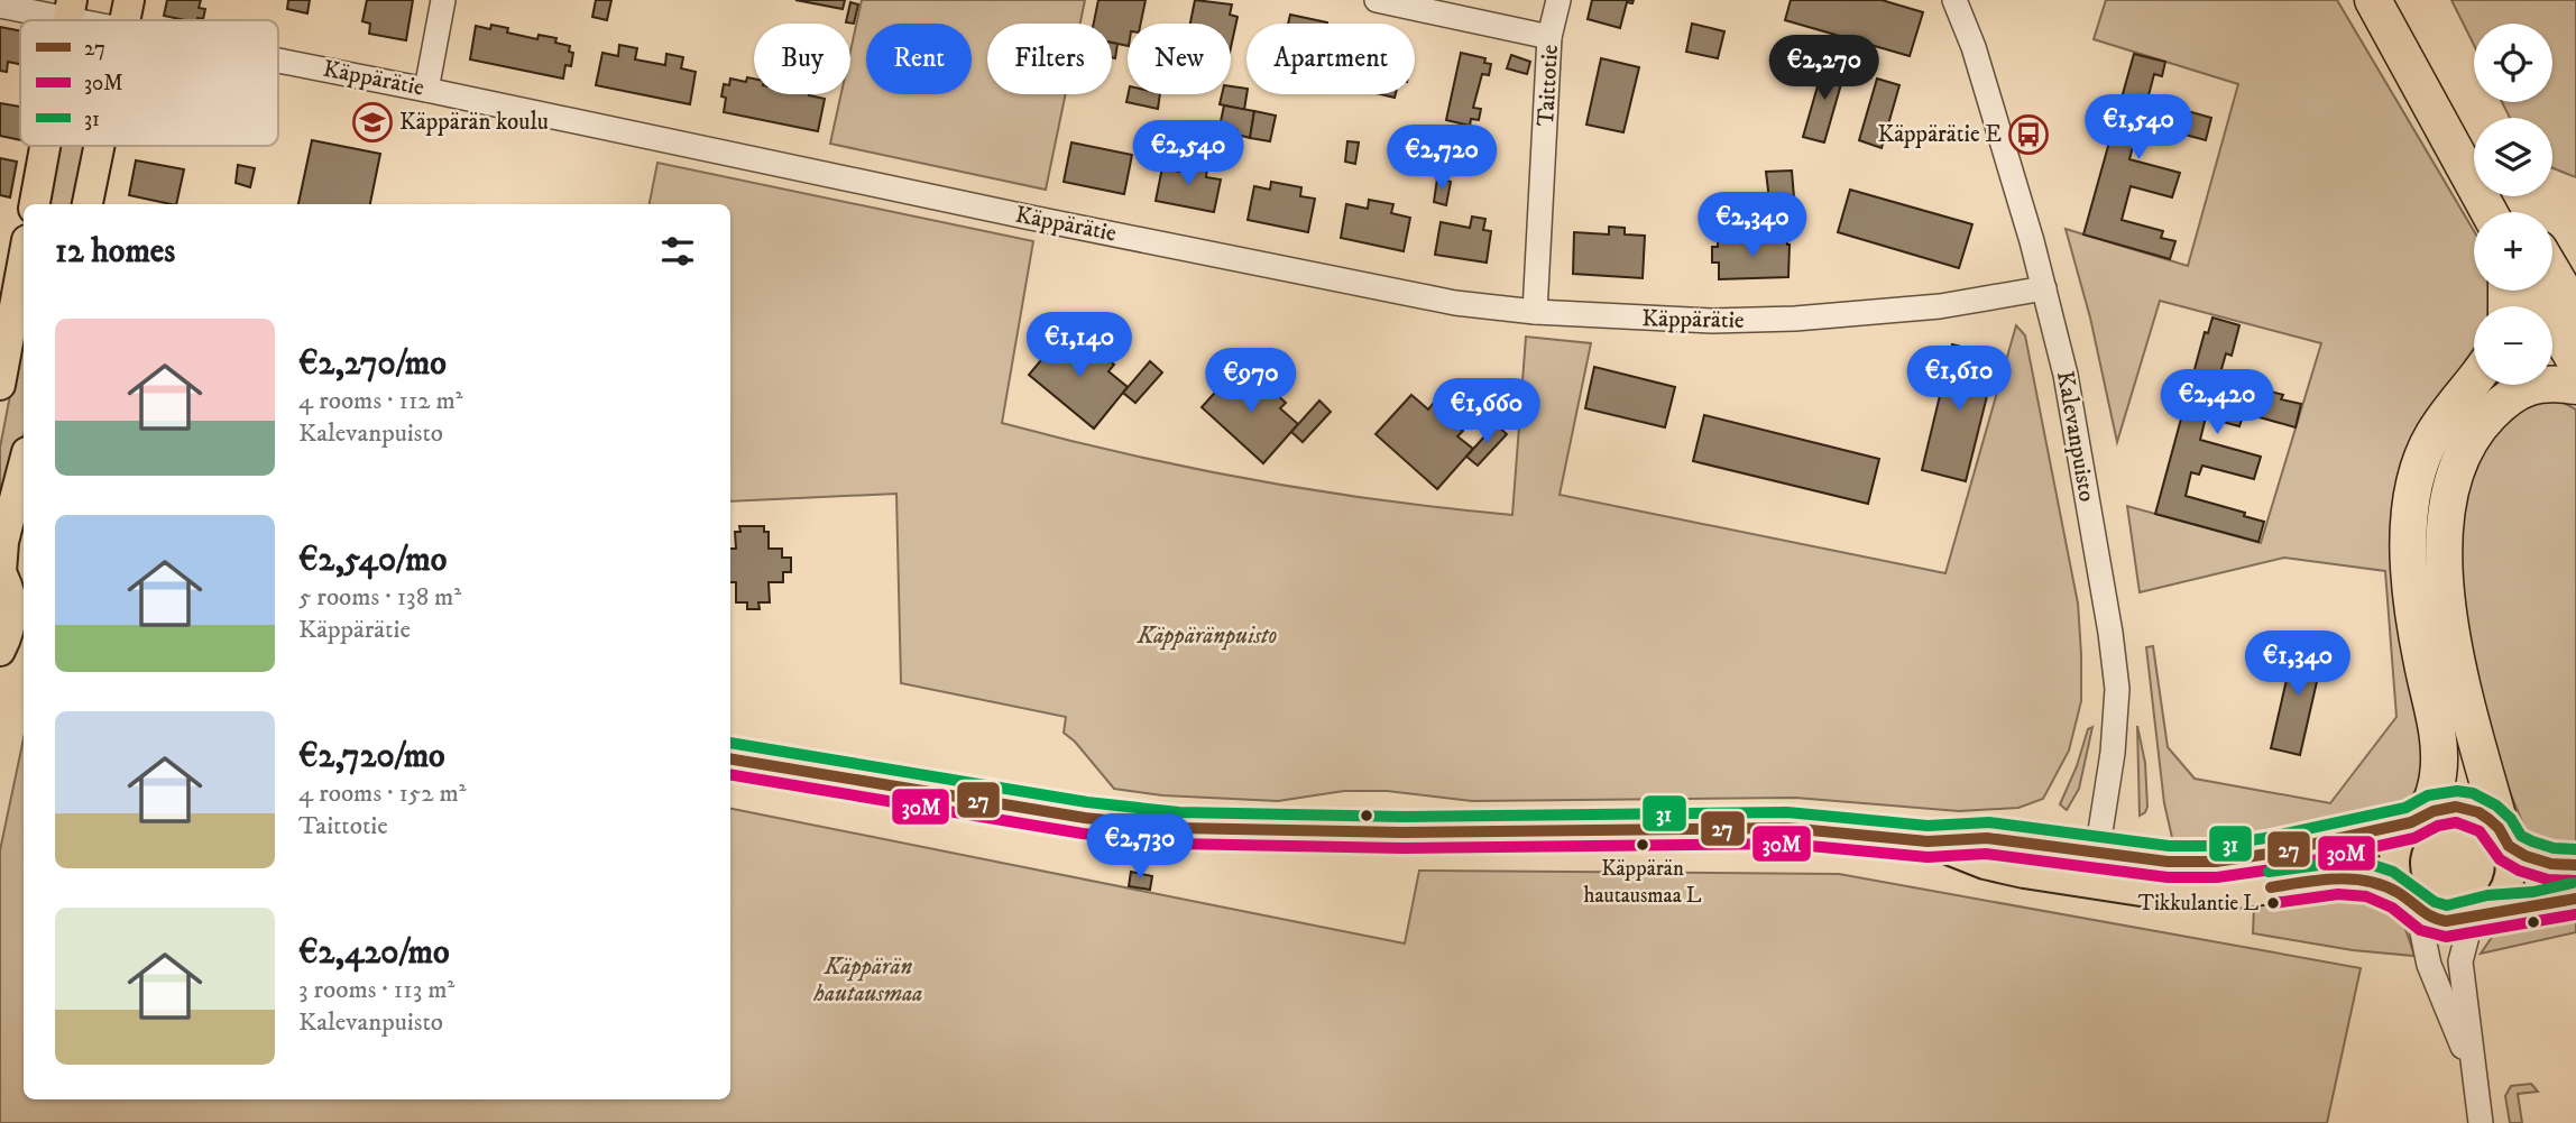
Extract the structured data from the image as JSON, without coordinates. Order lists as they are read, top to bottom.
{
  "streets": {
    "street": ["Käppärätie", "Taittotie", "Kalevanpuisto"]
  },
  "crossings": [
    ["Käppärätie", "Taittotie"],
    ["Käppärätie", "Kalevanpuisto"]
  ],
  "parks": ["Käppäränpuisto", "Käppärän hautausmaa"],
  "places": {
    "school or university": ["Käppärän koulu"],
    "bus stop": ["Käppärätie E"],
    "other": ["Käppärän hautausmaa L", "Tikkulantie L"]
  },
  "lines": ["transit line 31", "transit line 27", "transit line 30M"],
  "legend": ["27", "30M", "31"],
  "page": {
    "map_buttons": ["+", "−"],
    "chip": [
      "Buy",
      "Rent",
      "Filters",
      "New",
      "Apartment"
    ],
    "price": [
      "€2,270",
      "€1,540",
      "€2,540",
      "€2,720",
      "€2,340",
      "€1,140",
      "€1,610",
      "€970",
      "€2,420",
      "€1,660",
      "€1,340",
      "€2,730"
    ],
    "heading": "12 homes",
    "list": [
      {
        "name": "€2,270/mo",
        "note": "4 rooms · 112 m² · Kalevanpuisto"
      },
      {
        "name": "€2,540/mo",
        "note": "5 rooms · 138 m² · Käppärätie"
      },
      {
        "name": "€2,720/mo",
        "note": "4 rooms · 152 m² · Taittotie"
      },
      {
        "name": "€2,420/mo",
        "note": "3 rooms · 113 m² · Kalevanpuisto"
      }
    ]
  }
}
